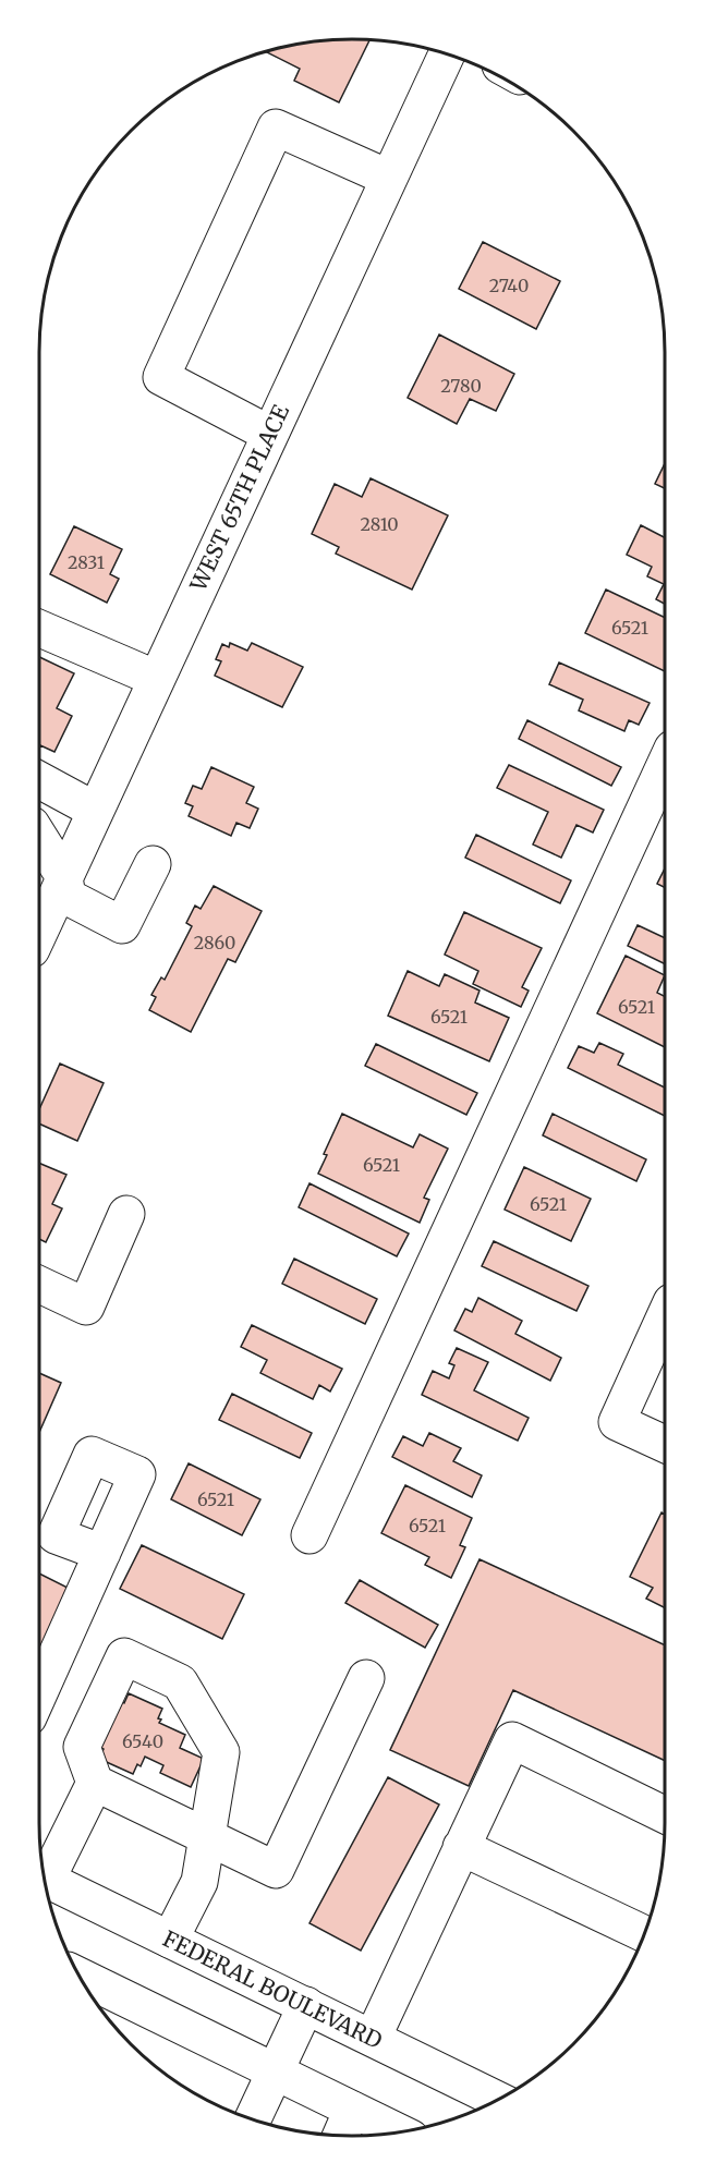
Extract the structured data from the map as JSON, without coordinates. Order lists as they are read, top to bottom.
{
  "streets": {
    "street": ["WEST 65TH PLACE", "FEDERAL BOULEVARD"]
  },
  "house_numbers": [
    "2740",
    "2780",
    "2810",
    "2831",
    "6521",
    "2860",
    "6521",
    "6521",
    "6521",
    "6521",
    "6521",
    "6521",
    "6540"
  ]
}
